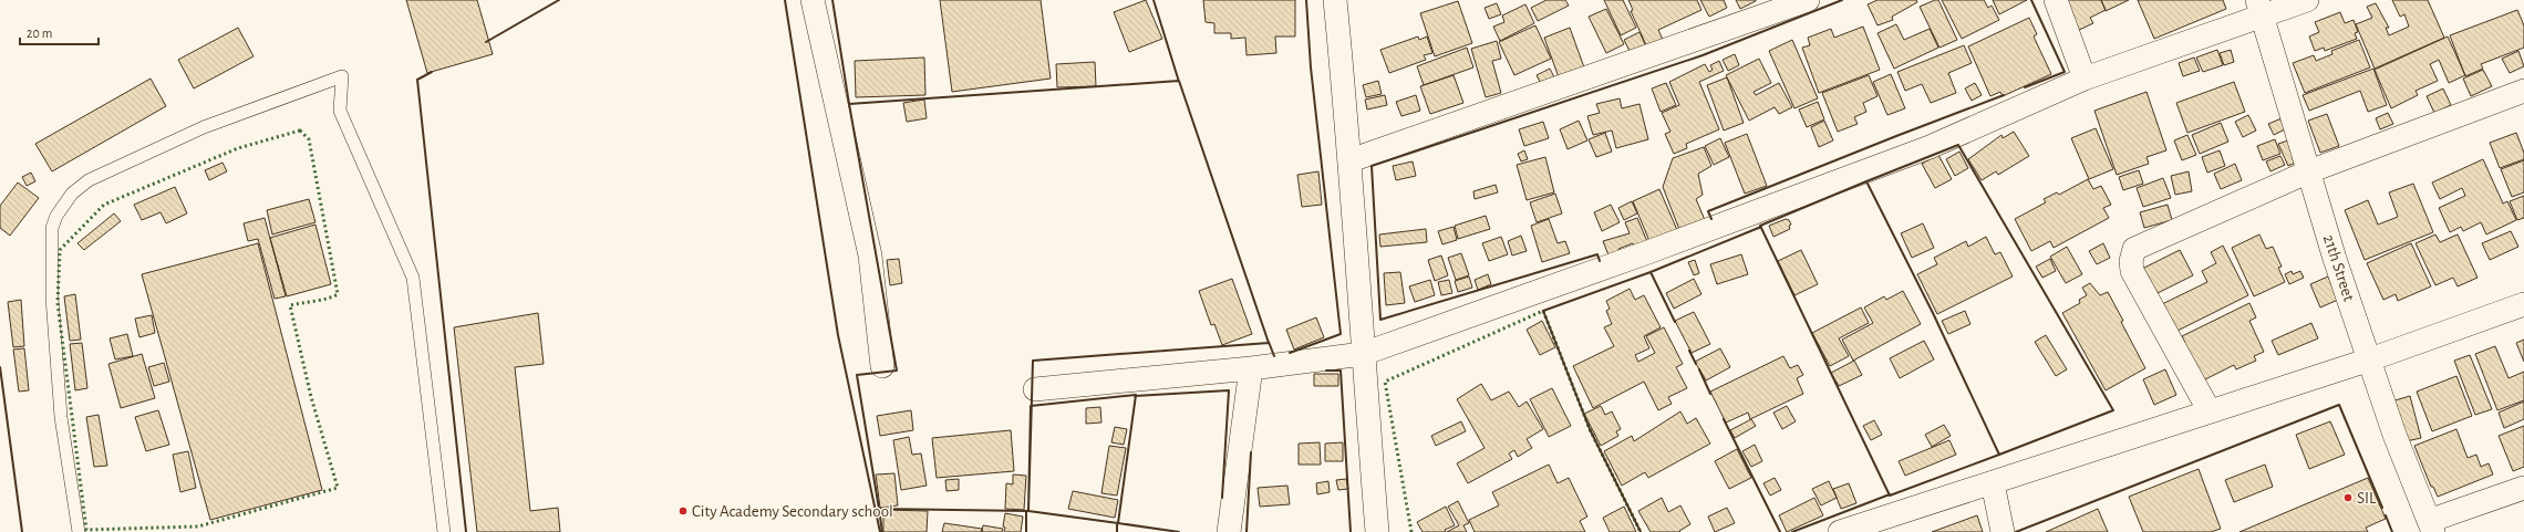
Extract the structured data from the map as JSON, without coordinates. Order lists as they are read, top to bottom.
{
  "streets": {
    "street": ["21th Street"]
  },
  "places": ["SIL", "City Academy Secondary school"],
  "scale_bar": "20 m"
}
